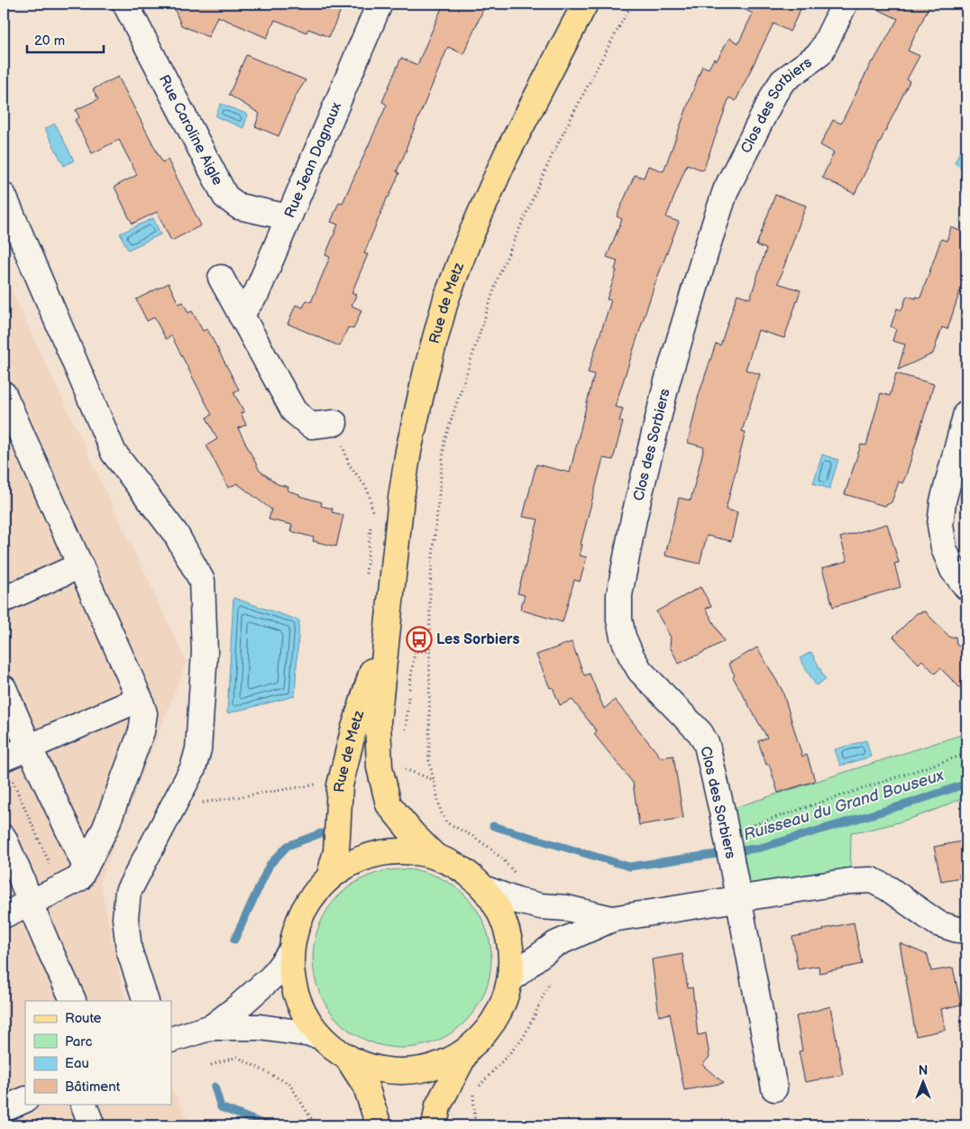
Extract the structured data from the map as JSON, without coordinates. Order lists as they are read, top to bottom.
{
  "streets": {
    "main road": ["Rue de Metz"],
    "street": ["Clos des Sorbiers", "Rue Caroline Aigle", "Rue Jean Dagnaux"]
  },
  "crossings": [
    ["Rue Caroline Aigle", "Rue Jean Dagnaux"]
  ],
  "water": ["Ruisseau du Grand Bouseux"],
  "places": {
    "bus stop": ["Les Sorbiers"]
  },
  "legend": [
    "Route",
    "Parc",
    "Eau",
    "Bâtiment"
  ],
  "scale_bar": "20 m",
  "north": "top"
}
